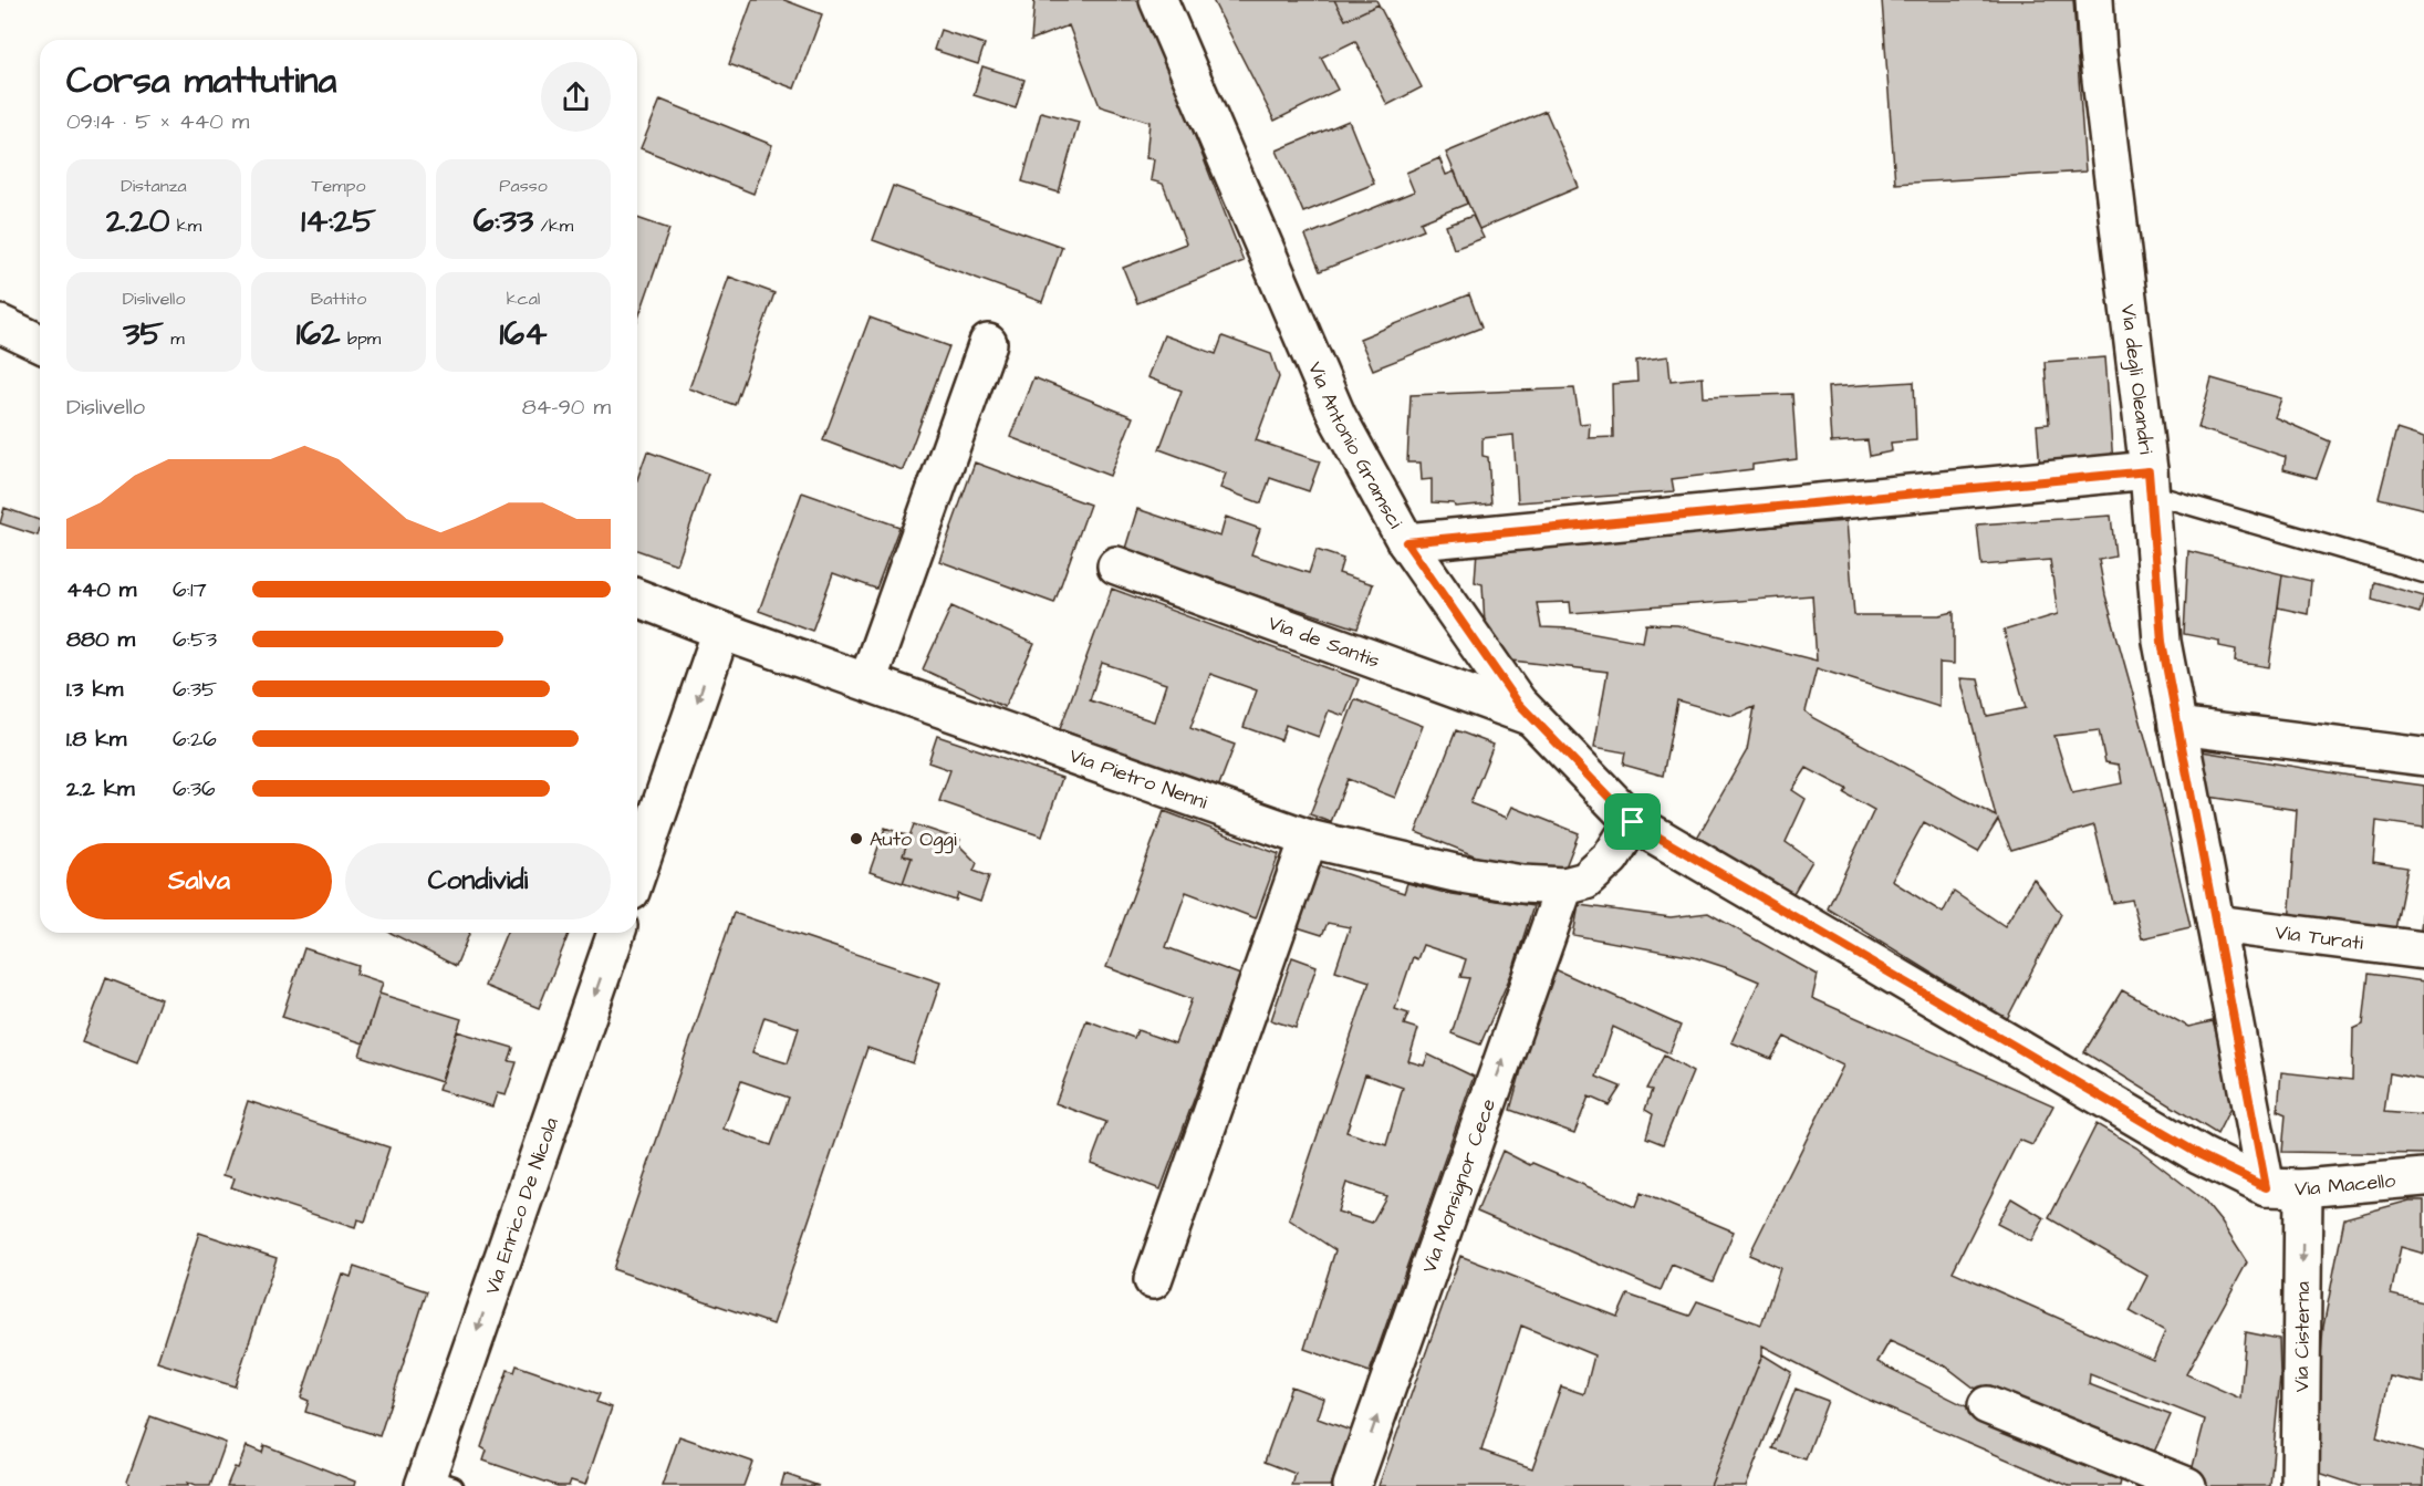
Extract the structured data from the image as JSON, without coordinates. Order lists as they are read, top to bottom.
{
  "streets": {
    "street": [
      "Via degli Oleandri",
      "Via Antonio Gramsci",
      "Via de Santis",
      "Via Pietro Nenni",
      "Via Turati",
      "Via Macello",
      "Via Monsignor Cece",
      "Via Enrico De Nicola",
      "Via Cisterna"
    ]
  },
  "crossings": [
    ["Via degli Oleandri", "Via Antonio Gramsci"],
    ["Via degli Oleandri", "Via Turati"],
    ["Via degli Oleandri", "Via Macello"],
    ["Via Antonio Gramsci", "Via de Santis"],
    ["Via Antonio Gramsci", "Via Pietro Nenni"],
    ["Via Antonio Gramsci", "Via Macello"],
    ["Via Pietro Nenni", "Via Monsignor Cece"],
    ["Via Macello", "Via Cisterna"]
  ],
  "one_way": ["Via Enrico De Nicola", "Via Cisterna"],
  "places": ["Auto Oggi"],
  "page": {
    "heading": ["Corsa mattutina", "09:14 · 5 × 440 m"],
    "stats": [
      ["Distanza", "2.20 km"],
      ["Tempo", "14:25"],
      ["Passo", "6:33 /km"],
      ["Dislivello", "35 m"],
      ["Battito", "162 bpm"],
      ["kcal", "164"]
    ],
    "chart": ["Dislivello", "84–90 m"],
    "list": [
      {
        "name": "440 m",
        "note": "6:17"
      },
      {
        "name": "880 m",
        "note": "6:53"
      },
      {
        "name": "1.3 km",
        "note": "6:35"
      },
      {
        "name": "1.8 km",
        "note": "6:26"
      },
      {
        "name": "2.2 km",
        "note": "6:36"
      }
    ],
    "buttons": ["Salva", "Condividi"]
  }
}
